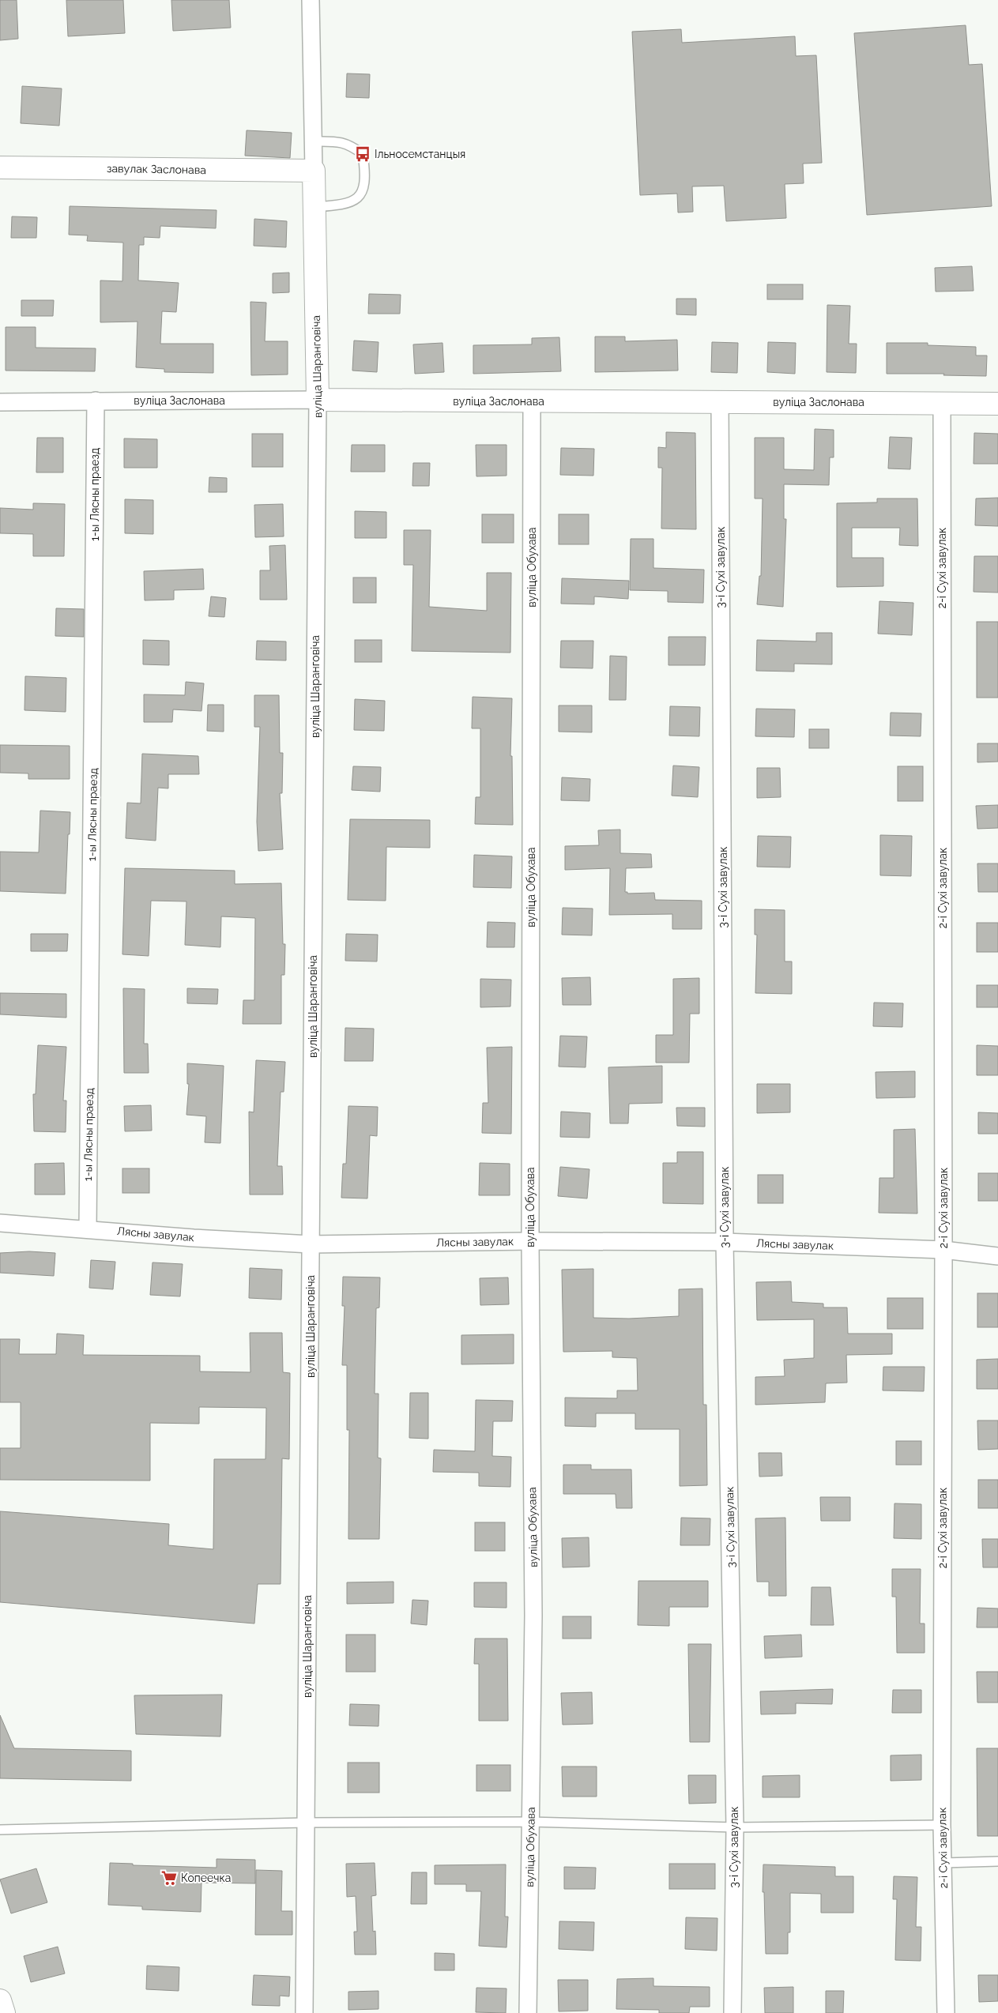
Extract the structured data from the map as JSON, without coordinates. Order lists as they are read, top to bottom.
{
  "streets": {
    "street": [
      "завулак Заслонава",
      "вуліца Шаранговіча",
      "вуліца Заслонава",
      "1-ы Лясны праезд",
      "вуліца Обухава",
      "3-і Сухі завулак",
      "2-і Сухі завулак",
      "Лясны завулак"
    ]
  },
  "crossings": [
    ["завулак Заслонава", "вуліца Шаранговіча"],
    ["вуліца Шаранговіча", "вуліца Заслонава"],
    ["вуліца Шаранговіча", "Лясны завулак"],
    ["вуліца Заслонава", "1-ы Лясны праезд"],
    ["вуліца Заслонава", "вуліца Обухава"],
    ["вуліца Заслонава", "3-і Сухі завулак"],
    ["вуліца Заслонава", "2-і Сухі завулак"],
    ["1-ы Лясны праезд", "Лясны завулак"],
    ["вуліца Обухава", "Лясны завулак"],
    ["3-і Сухі завулак", "Лясны завулак"],
    ["2-і Сухі завулак", "Лясны завулак"]
  ],
  "places": {
    "bus stop": ["Ільносемстанцыя"],
    "supermarket": ["Копеечка"]
  }
}
